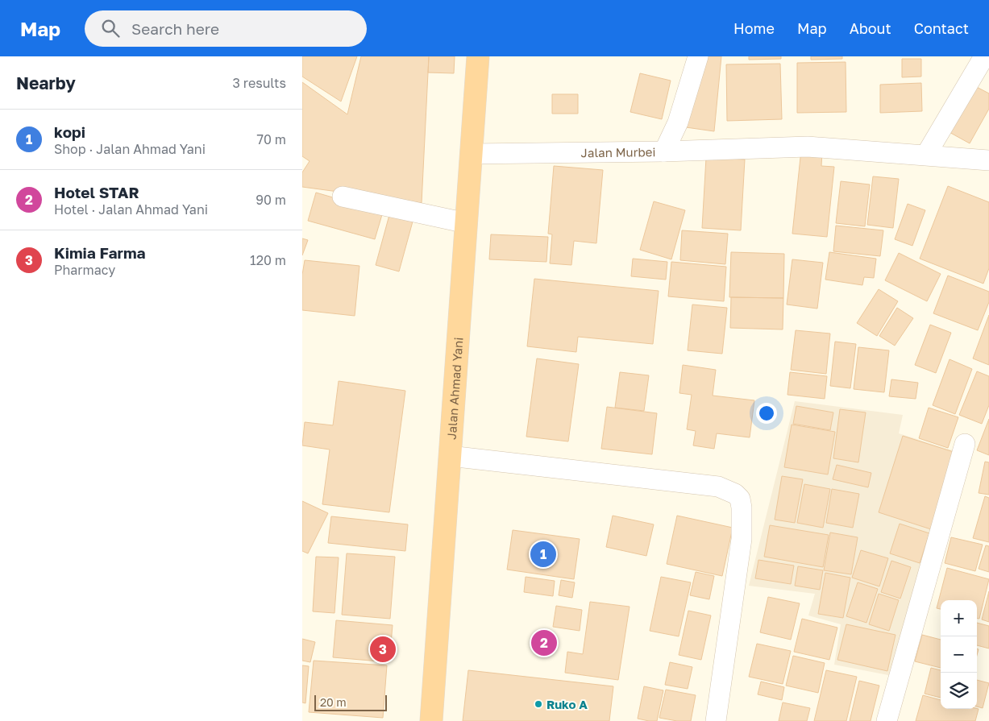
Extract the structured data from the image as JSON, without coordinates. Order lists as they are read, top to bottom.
{
  "streets": {
    "highway": ["Jalan Ahmad Yani"],
    "street": ["Jalan Murbei"]
  },
  "crossings": [
    ["Jalan Murbei", "Jalan Ahmad Yani"]
  ],
  "places": ["Ruko A"],
  "scale_bar": "20 m",
  "page": {
    "header": "Map",
    "search": "Search here",
    "nav": [
      "Home",
      "Map",
      "About",
      "Contact"
    ],
    "heading": ["Nearby", "3 results"],
    "list": [
      {
        "mark": "1",
        "name": "kopi",
        "note": "Shop · Jalan Ahmad Yani",
        "value": "70 m"
      },
      {
        "mark": "2",
        "name": "Hotel STAR",
        "note": "Hotel · Jalan Ahmad Yani",
        "value": "90 m"
      },
      {
        "mark": "3",
        "name": "Kimia Farma",
        "note": "Pharmacy",
        "value": "120 m"
      }
    ],
    "pins": ["1", "2", "3"],
    "map_buttons": ["+", "−"],
    "scale": "20 m"
  }
}
